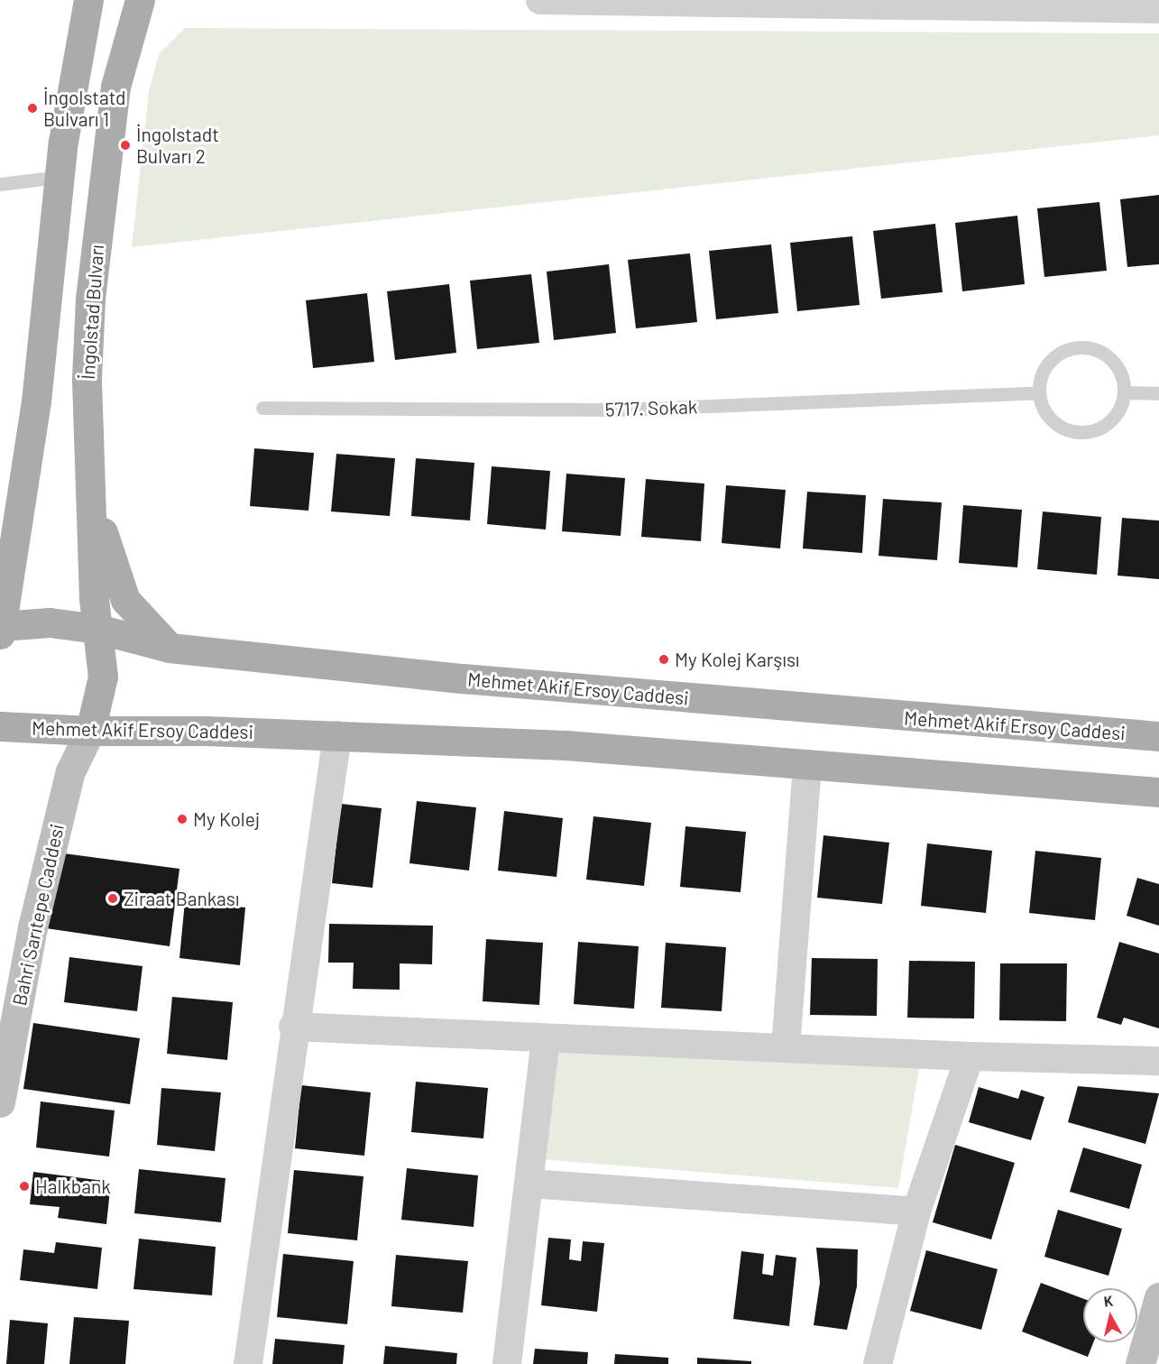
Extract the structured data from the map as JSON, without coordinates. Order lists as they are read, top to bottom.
{
  "streets": {
    "main road": ["İngolstad Bulvarı", "Mehmet Akif Ersoy Caddesi", "Bahri Sarıtepe Caddesi"],
    "lane": ["5717. Sokak"]
  },
  "crossings": [
    ["İngolstad Bulvarı", "Mehmet Akif Ersoy Caddesi"],
    ["İngolstad Bulvarı", "Bahri Sarıtepe Caddesi"],
    ["Mehmet Akif Ersoy Caddesi", "Bahri Sarıtepe Caddesi"]
  ],
  "places": [
    "İngolstatd Bulvarı 1",
    "İngolstadt Bulvarı 2",
    "My Kolej Karşısı",
    "My Kolej",
    "Ziraat Bankası",
    "Halkbank"
  ],
  "north": "top"
}
